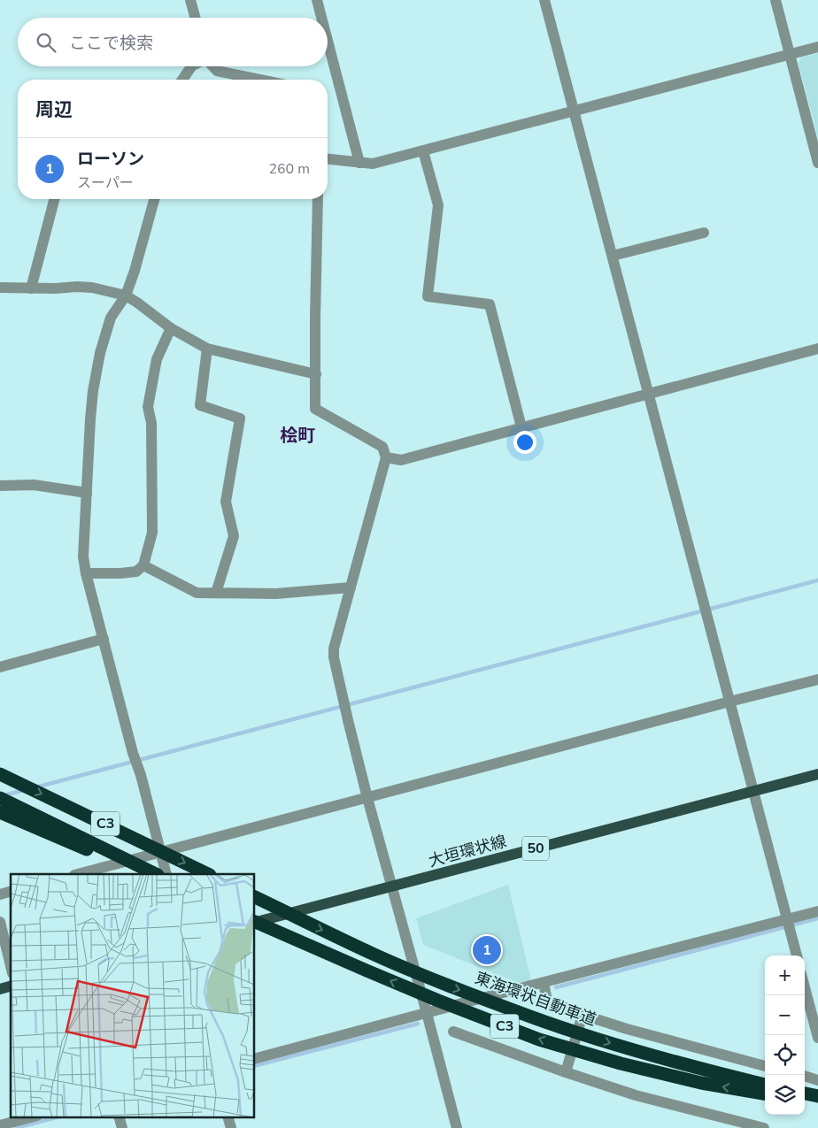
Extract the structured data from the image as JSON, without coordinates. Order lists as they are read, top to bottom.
{
  "streets": {
    "highway": ["C3", "東海環状自動車道"],
    "main road": ["50", "大垣環状線"]
  },
  "districts": ["桧町"],
  "page": {
    "search": "ここで検索",
    "heading": "周辺",
    "list": [
      {
        "mark": "1",
        "name": "ローソン",
        "note": "スーパー",
        "value": "260 m"
      }
    ],
    "pins": "1",
    "map_buttons": ["+", "−"]
  }
}
